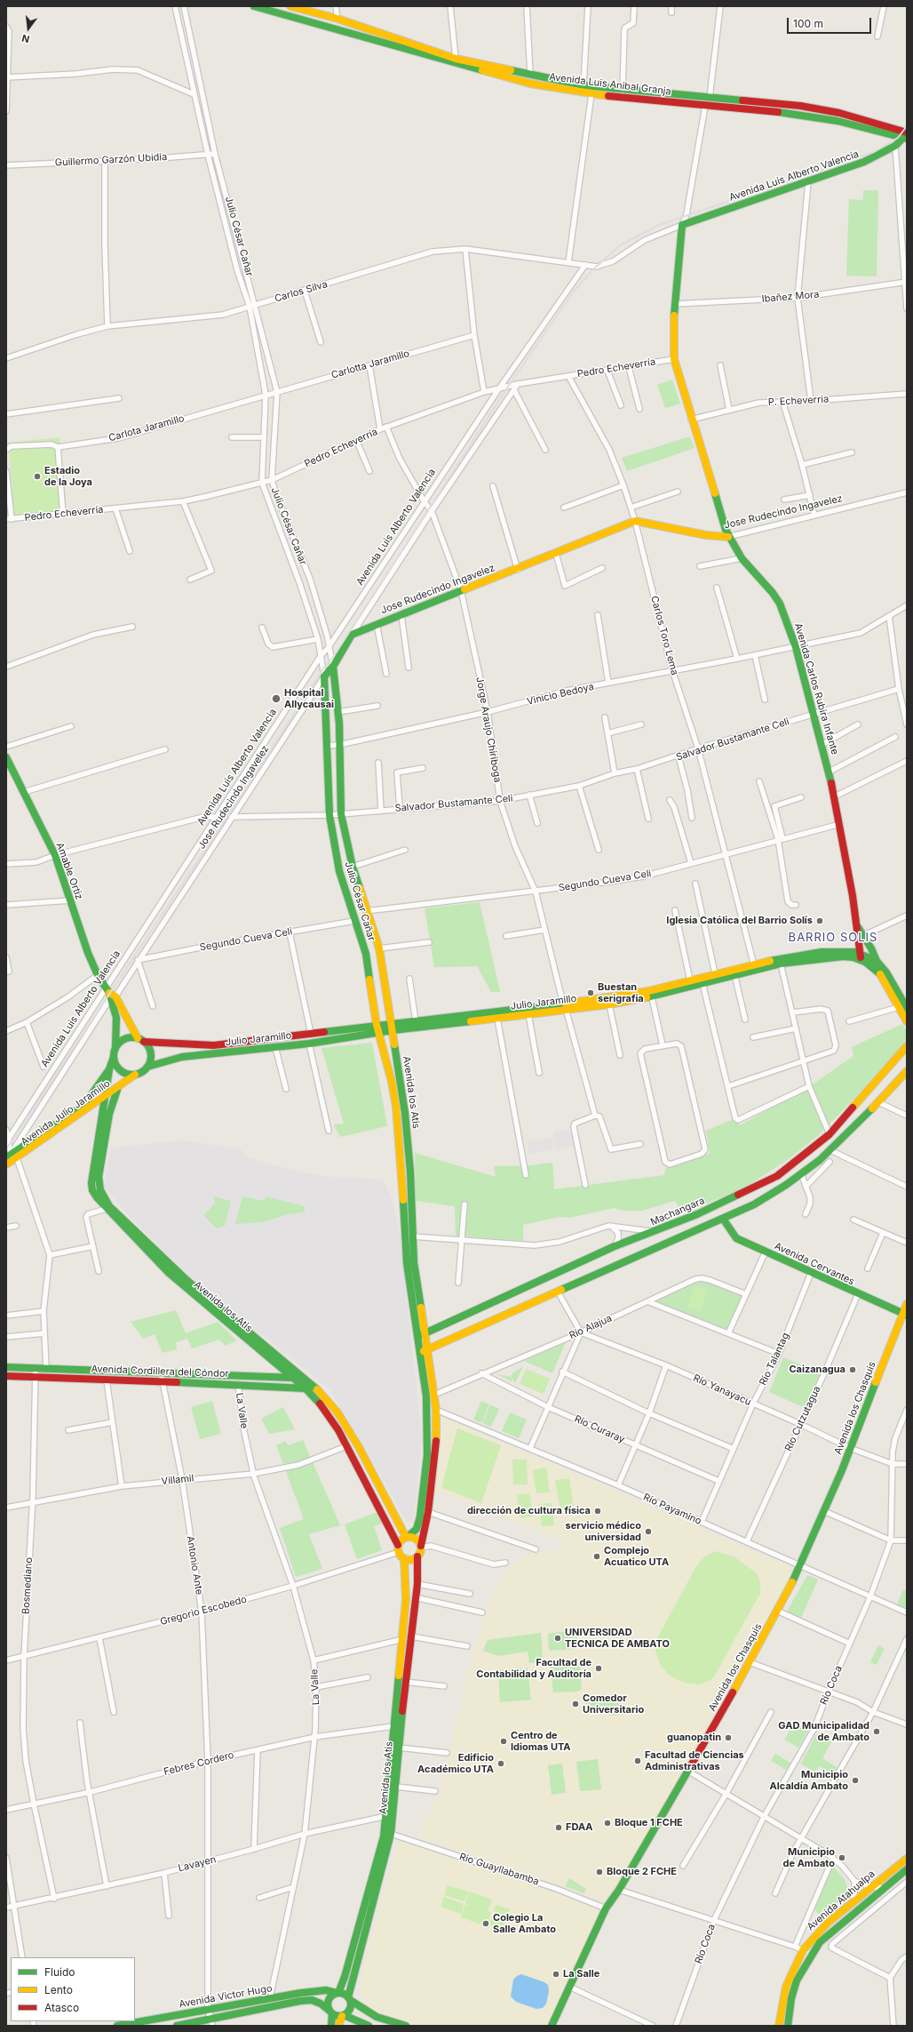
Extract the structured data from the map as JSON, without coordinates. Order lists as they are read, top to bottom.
{
  "streets": {
    "main road": [
      "Avenida Luis Anibal Granja",
      "Avenida Luis Alberto Valencia",
      "Julio César Cañar",
      "Jose Rudecindo Ingavelez",
      "Avenida Carlos Rubira Infante",
      "Amable Ortiz",
      "Julio Jaramillo",
      "Avenida los Atis",
      "Avenida Julio Jaramillo",
      "Machangara",
      "Avenida Cervantes",
      "Avenida Cordillera del Cóndor",
      "Avenida los Chasquis",
      "Avenida Atahualpa",
      "Avenida Victor Hugo"
    ],
    "street": [
      "Guillermo Garzón Ubidia",
      "Carlos Silva",
      "Ibañez Mora",
      "Carlotta Jaramillo",
      "Pedro Echeverría",
      "P. Echeverria",
      "Carlota Jaramillo",
      "Carlos Toro Lema",
      "Vinicio Bedoya",
      "Jorge Araujo Chiriboga",
      "Salvador Bustamante Celi",
      "Segundo Cueva Celi",
      "Río Alajua",
      "Río Talantag",
      "Río Yanayacu",
      "La Valle",
      "Río Cutzutagua",
      "Río Curaray",
      "Villamil",
      "Río Payamino",
      "Antonio Ante",
      "Bosmediano",
      "Gregorio Escobedo",
      "Río Coca",
      "Febres Cordero",
      "Lavayen",
      "Rio Guayllabamba"
    ]
  },
  "crossings": [
    ["Avenida Luis Anibal Granja", "Avenida Luis Alberto Valencia"],
    ["Guillermo Garzón Ubidia", "Julio César Cañar"],
    ["Avenida Luis Alberto Valencia", "Julio César Cañar"],
    ["Avenida Luis Alberto Valencia", "Carlos Silva"],
    ["Avenida Luis Alberto Valencia", "Pedro Echeverría"],
    ["Avenida Luis Alberto Valencia", "Jose Rudecindo Ingavelez"],
    ["Avenida Luis Alberto Valencia", "Avenida Carlos Rubira Infante"],
    ["Avenida Luis Alberto Valencia", "Jorge Araujo Chiriboga"],
    ["Avenida Luis Alberto Valencia", "Amable Ortiz"],
    ["Avenida Luis Alberto Valencia", "Segundo Cueva Celi"],
    ["Avenida Luis Alberto Valencia", "Avenida Julio Jaramillo"],
    ["Julio César Cañar", "Carlos Silva"],
    ["Julio César Cañar", "Carlotta Jaramillo"],
    ["Julio César Cañar", "Pedro Echeverría"],
    ["Julio César Cañar", "Carlota Jaramillo"],
    ["Julio César Cañar", "Jose Rudecindo Ingavelez"],
    ["Julio César Cañar", "Vinicio Bedoya"],
    ["Julio César Cañar", "Salvador Bustamante Celi"],
    ["Julio César Cañar", "Segundo Cueva Celi"],
    ["Julio César Cañar", "Julio Jaramillo"],
    ["Julio César Cañar", "Avenida los Atis"],
    ["Carlos Silva", "Avenida Carlos Rubira Infante"],
    ["Ibañez Mora", "Avenida Carlos Rubira Infante"],
    ["Carlotta Jaramillo", "Carlota Jaramillo"],
    ["Pedro Echeverría", "Carlos Toro Lema"],
    ["Pedro Echeverría", "Avenida Carlos Rubira Infante"],
    ["Pedro Echeverría", "Jorge Araujo Chiriboga"],
    ["P. Echeverria", "Avenida Carlos Rubira Infante"],
    ["Jose Rudecindo Ingavelez", "Carlos Toro Lema"],
    ["Jose Rudecindo Ingavelez", "Avenida Carlos Rubira Infante"],
    ["Jose Rudecindo Ingavelez", "Jorge Araujo Chiriboga"],
    ["Jose Rudecindo Ingavelez", "Salvador Bustamante Celi"],
    ["Jose Rudecindo Ingavelez", "Segundo Cueva Celi"],
    ["Carlos Toro Lema", "Vinicio Bedoya"],
    ["Carlos Toro Lema", "Salvador Bustamante Celi"],
    ["Carlos Toro Lema", "Segundo Cueva Celi"],
    ["Avenida Carlos Rubira Infante", "Vinicio Bedoya"],
    ["Avenida Carlos Rubira Infante", "Salvador Bustamante Celi"],
    ["Avenida Carlos Rubira Infante", "Segundo Cueva Celi"],
    ["Avenida Carlos Rubira Infante", "Julio Jaramillo"],
    ["Vinicio Bedoya", "Jorge Araujo Chiriboga"],
    ["Jorge Araujo Chiriboga", "Salvador Bustamante Celi"],
    ["Jorge Araujo Chiriboga", "Segundo Cueva Celi"],
    ["Jorge Araujo Chiriboga", "Julio Jaramillo"],
    ["Amable Ortiz", "Julio Jaramillo"],
    ["Amable Ortiz", "Avenida Julio Jaramillo"],
    ["Julio Jaramillo", "Avenida los Atis"],
    ["Julio Jaramillo", "Avenida Julio Jaramillo"],
    ["Avenida los Atis", "Avenida Julio Jaramillo"],
    ["Avenida los Atis", "Machangara"],
    ["Avenida los Atis", "Río Alajua"],
    ["Avenida los Atis", "Avenida Cordillera del Cóndor"],
    ["Avenida los Atis", "Villamil"],
    ["Avenida los Atis", "Río Payamino"],
    ["Avenida los Atis", "Gregorio Escobedo"],
    ["Avenida los Atis", "Febres Cordero"],
    ["Avenida los Atis", "Lavayen"],
    ["Avenida los Atis", "Rio Guayllabamba"],
    ["Avenida los Atis", "Avenida Victor Hugo"],
    ["Avenida Cervantes", "Río Talantag"],
    ["Avenida Cervantes", "Avenida los Chasquis"],
    ["Avenida Cervantes", "Río Cutzutagua"],
    ["Río Alajua", "Río Yanayacu"],
    ["Río Alajua", "Río Curaray"],
    ["Río Talantag", "Río Yanayacu"],
    ["Río Talantag", "Río Curaray"],
    ["Río Talantag", "Río Payamino"],
    ["Avenida Cordillera del Cóndor", "La Valle"],
    ["Avenida Cordillera del Cóndor", "Antonio Ante"],
    ["Avenida Cordillera del Cóndor", "Bosmediano"],
    ["Río Yanayacu", "Avenida los Chasquis"],
    ["Río Yanayacu", "Río Cutzutagua"],
    ["Río Yanayacu", "Río Coca"],
    ["Avenida los Chasquis", "Río Payamino"],
    ["Avenida los Chasquis", "Rio Guayllabamba"],
    ["La Valle", "Villamil"],
    ["La Valle", "Gregorio Escobedo"],
    ["La Valle", "Febres Cordero"],
    ["La Valle", "Lavayen"],
    ["La Valle", "Avenida Victor Hugo"],
    ["Río Cutzutagua", "Río Payamino"],
    ["Villamil", "Antonio Ante"],
    ["Villamil", "Bosmediano"],
    ["Río Payamino", "Río Coca"],
    ["Antonio Ante", "Gregorio Escobedo"],
    ["Antonio Ante", "Febres Cordero"],
    ["Antonio Ante", "Lavayen"],
    ["Antonio Ante", "Avenida Victor Hugo"],
    ["Bosmediano", "Gregorio Escobedo"],
    ["Bosmediano", "Febres Cordero"],
    ["Bosmediano", "Lavayen"]
  ],
  "districts": ["BARRIO SOLIS"],
  "places": [
    "Estadio de la Joya",
    "Hospital Allycausai",
    "Iglesia Católica del Barrio Solís",
    "Buestan serigrafia",
    "Caizanagua",
    "dirección de cultura física",
    "servicio médico universidad",
    "Complejo Acuatico UTA",
    "UNIVERSIDAD TECNICA DE AMBATO",
    "Facultad de Contabilidad y Auditoría",
    "Comedor Universitario",
    "GAD Municipalidad de Ambato",
    "guanopatin",
    "Centro de Idiomas UTA",
    "Facultad de Ciencias Administrativas",
    "Edificio Académico UTA",
    "Municipio Alcaldía Ambato",
    "Bloque 1 FCHE",
    "FDAA",
    "Municipio de Ambato",
    "Bloque 2 FCHE",
    "Colegio La Salle Ambato",
    "La Salle"
  ],
  "legend": ["Fluido", "Lento", "Atasco"],
  "scale_bar": "100 m",
  "north": "bottom"
}
